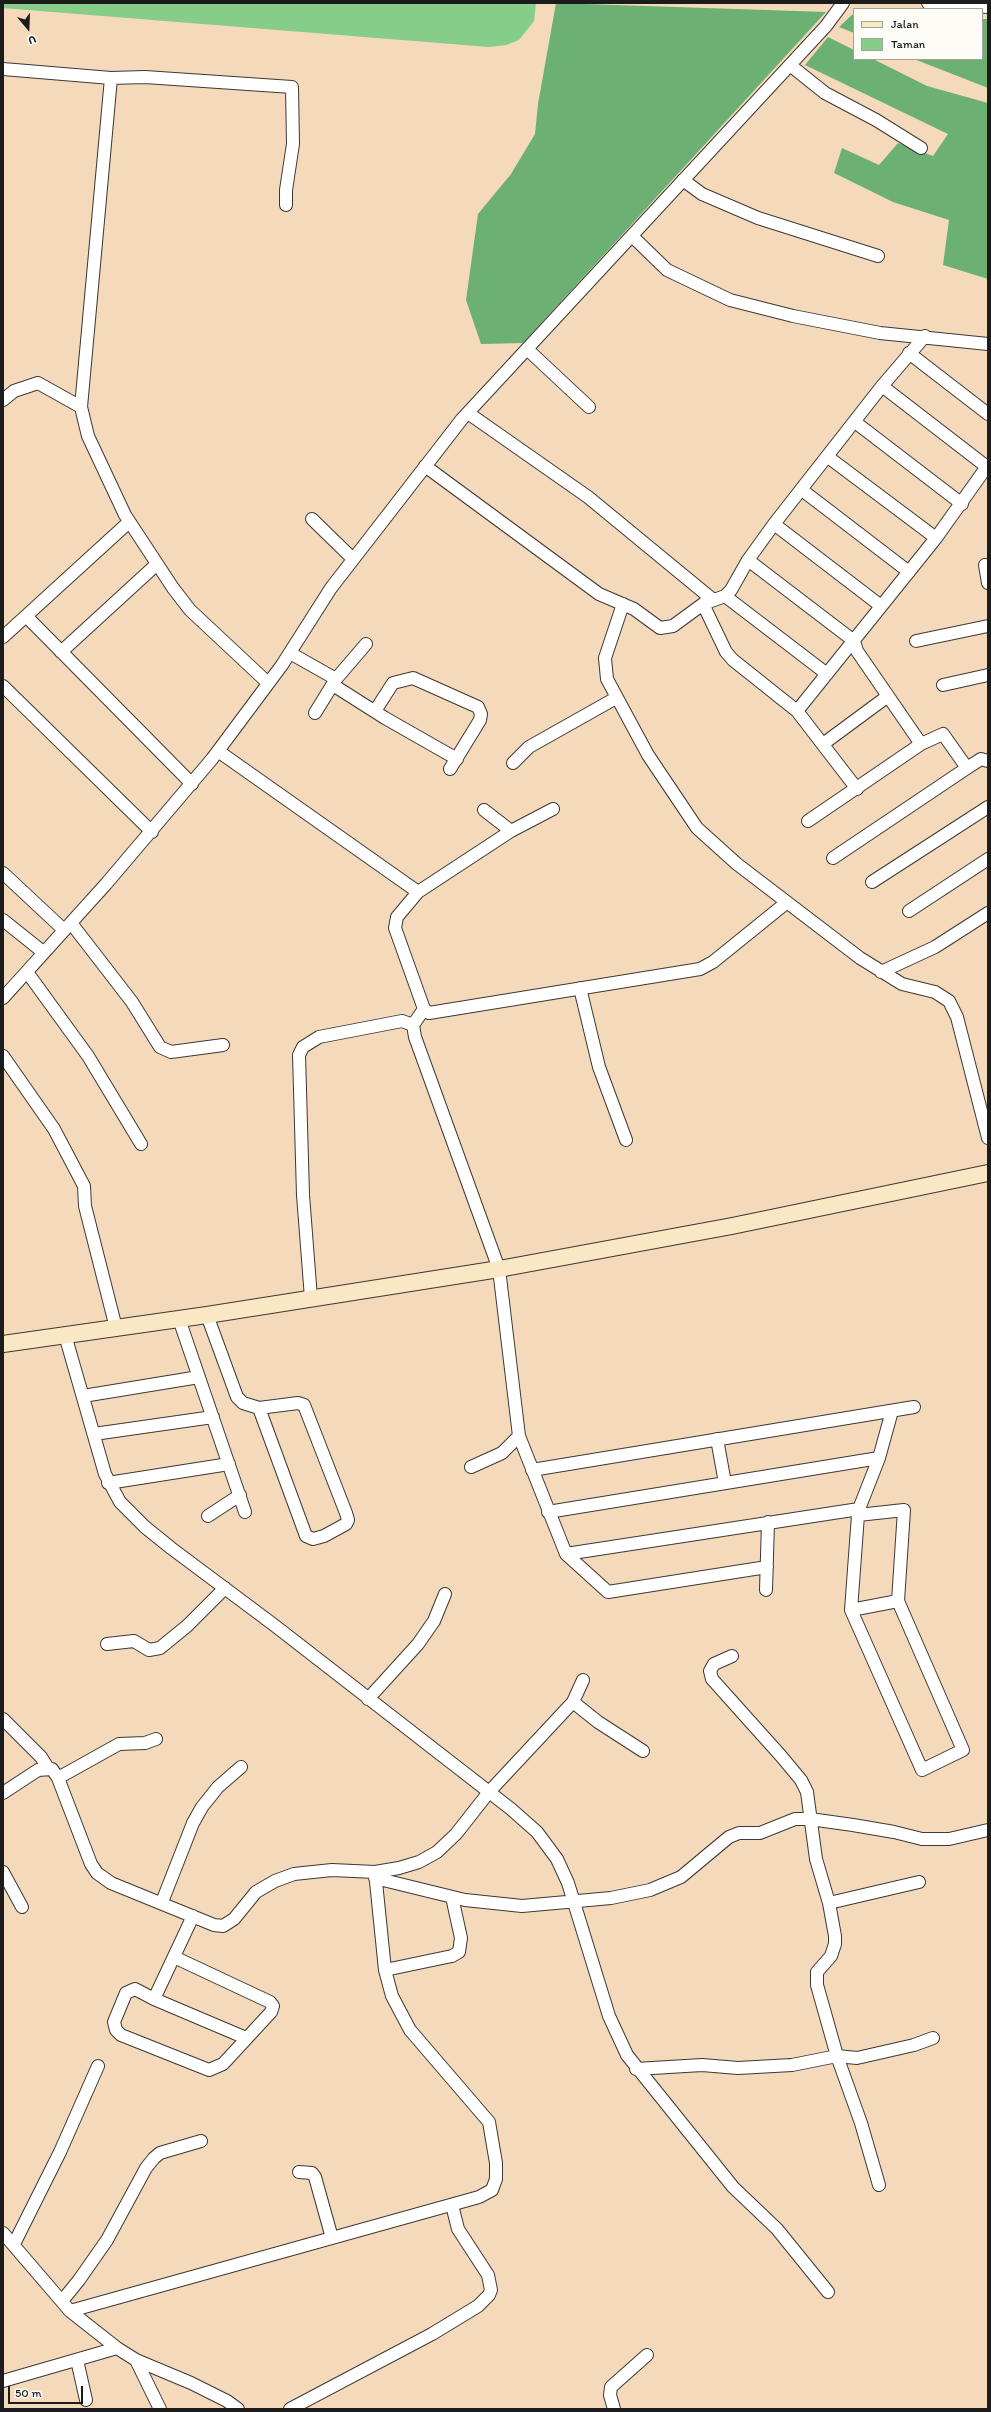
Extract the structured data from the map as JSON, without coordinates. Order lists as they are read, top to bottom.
{
  "legend": ["Jalan", "Taman"],
  "scale_bar": "50 m",
  "north": "bottom"
}
